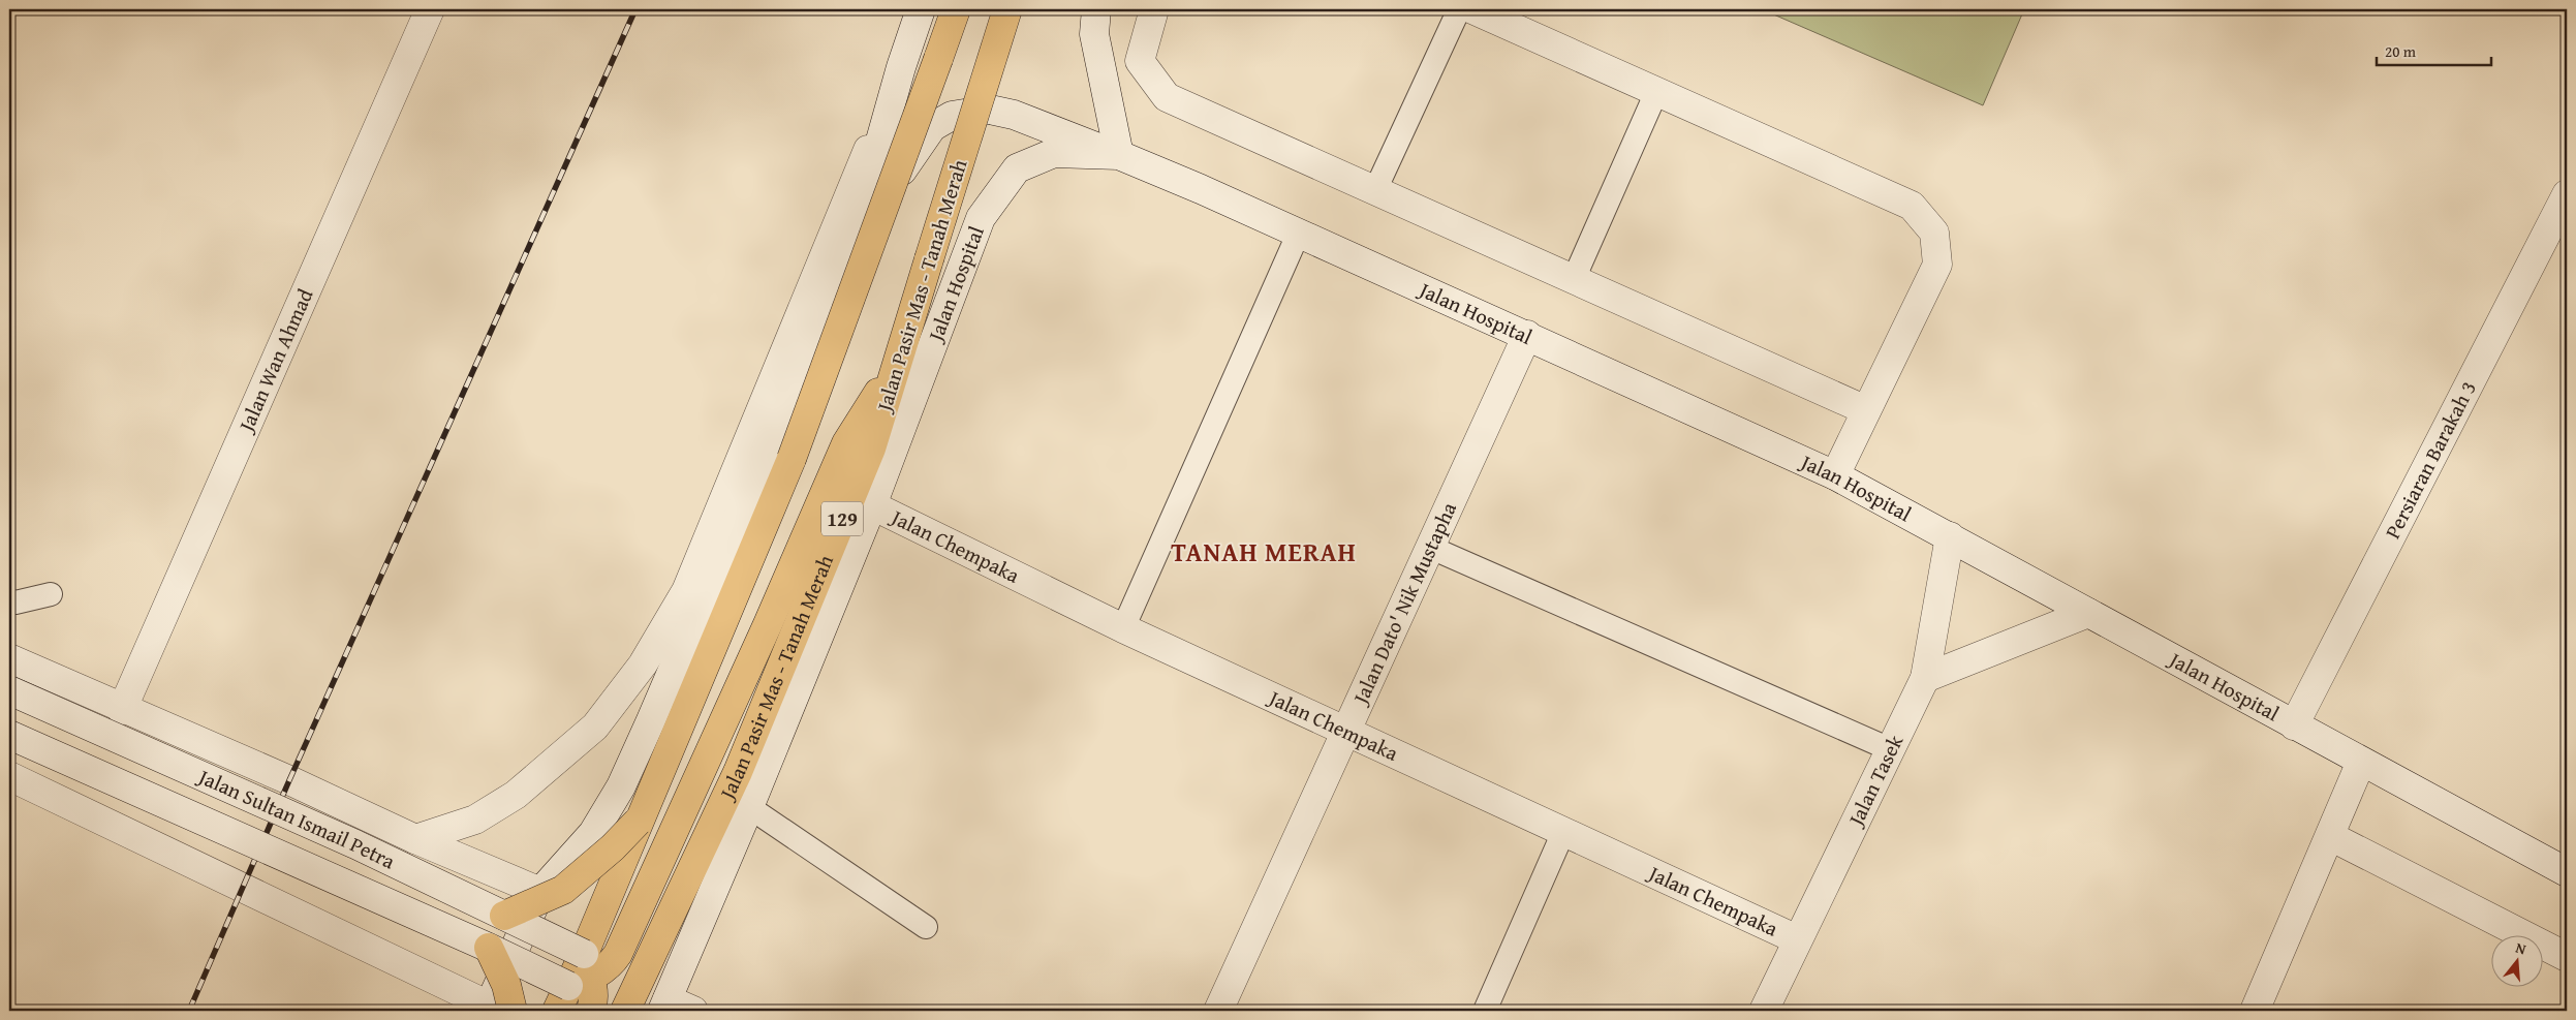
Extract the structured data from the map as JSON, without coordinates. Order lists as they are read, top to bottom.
{
  "streets": {
    "main road": ["Jalan Pasir Mas - Tanah Merah", "129"],
    "street": [
      "Jalan Hospital",
      "Jalan Wan Ahmad",
      "Persiaran Barakah 3",
      "Jalan Chempaka",
      "Jalan Dato' Nik Mustapha",
      "Jalan Tasek",
      "Jalan Sultan Ismail Petra"
    ]
  },
  "crossings": [
    ["Jalan Hospital", "Persiaran Barakah 3"],
    ["Jalan Hospital", "Jalan Chempaka"],
    ["Jalan Hospital", "Jalan Dato' Nik Mustapha"],
    ["Jalan Hospital", "Jalan Tasek"],
    ["Jalan Chempaka", "Jalan Dato' Nik Mustapha"],
    ["Jalan Chempaka", "Jalan Tasek"]
  ],
  "districts": ["TANAH MERAH"],
  "scale_bar": "20 m",
  "north": "top"
}
